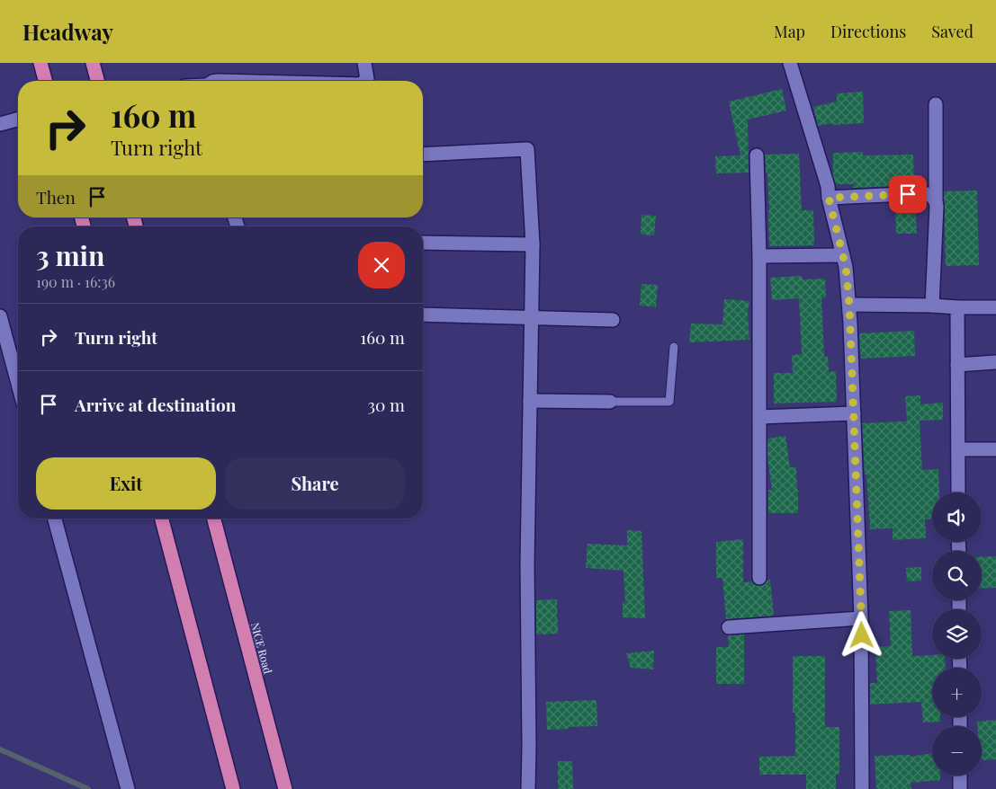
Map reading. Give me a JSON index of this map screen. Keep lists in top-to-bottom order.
{
  "streets": {
    "highway": ["NICE Road"]
  },
  "page": {
    "header": "Headway",
    "nav": ["Map", "Directions", "Saved"],
    "turn": ["160 m", "Turn right"],
    "then": "Then",
    "heading": ["3 min", "190 m · 16:36"],
    "list": [
      {
        "name": "Turn right",
        "value": "160 m"
      },
      {
        "name": "Arrive at destination",
        "value": "30 m"
      }
    ],
    "buttons": ["Exit", "Share"],
    "map_buttons": ["+", "−"]
  }
}
